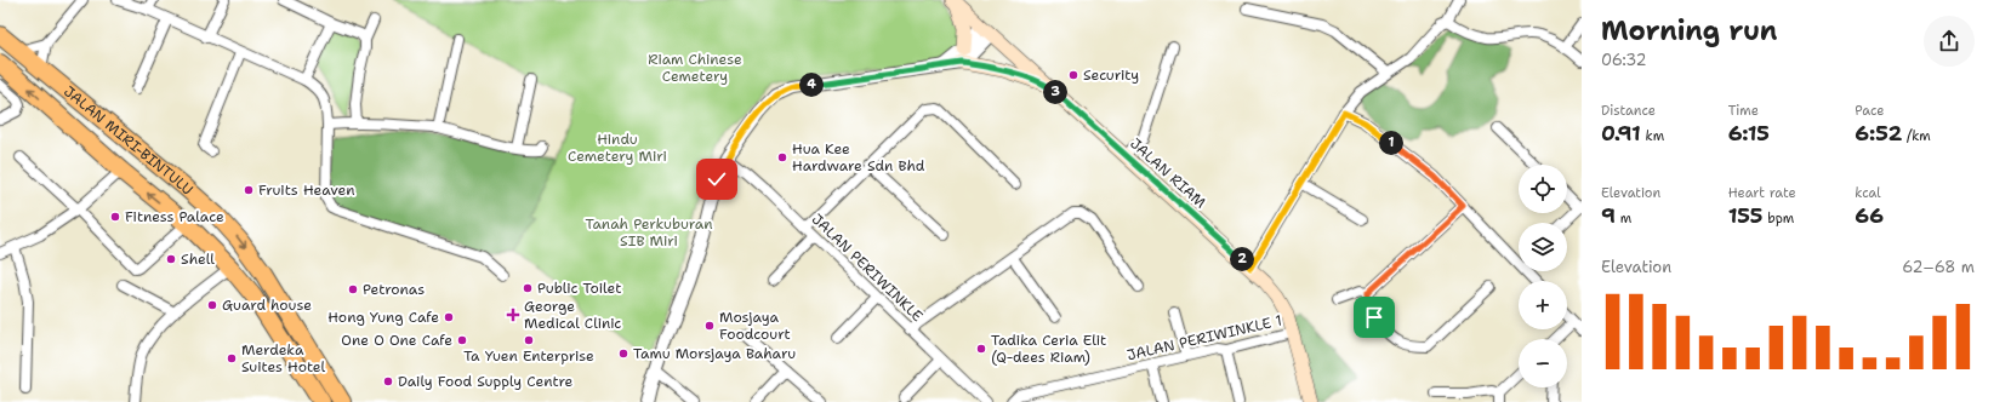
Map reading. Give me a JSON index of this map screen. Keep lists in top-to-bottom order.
{
  "streets": {
    "highway": ["JALAN MIRI-BINTULU"],
    "main road": ["JALAN RIAM"],
    "street": ["JALAN PERIWINKLE", "JALAN PERIWINKLE 1"]
  },
  "crossings": [
    ["JALAN RIAM", "JALAN PERIWINKLE 1"]
  ],
  "parks": ["Riam Chinese Cemetery", "Hindu Cemetery Miri", "Tanah Perkuburan SIB Miri"],
  "places": {
    "other": [
      "Security",
      "Hua Kee Hardware Sdn Bhd",
      "Fruits Heaven",
      "Fitness Palace",
      "Shell",
      "Public Toilet",
      "Petronas",
      "Guard house",
      "Hong Yung Cafe",
      "Mosjaya Foodcourt",
      "One O One Cafe",
      "Ta Yuen Enterprise",
      "Tadika Ceria Elit (Q-dees Riam)",
      "Tamu Morsjaya Baharu",
      "Merdeka Suites Hotel",
      "Daily Food Supply Centre"
    ],
    "health": ["George Medical Clinic"]
  },
  "page": {
    "heading": ["Morning run", "06:32"],
    "pins": [
      "4",
      "3",
      "1",
      "2"
    ],
    "stats": [
      ["Distance", "0.91 km"],
      ["Time", "6:15"],
      ["Pace", "6:52 /km"],
      ["Elevation", "9 m"],
      ["Heart rate", "155 bpm"],
      ["kcal", "66"]
    ],
    "map_buttons": ["+", "−"],
    "chart": ["Elevation", "62–68 m"]
  }
}
